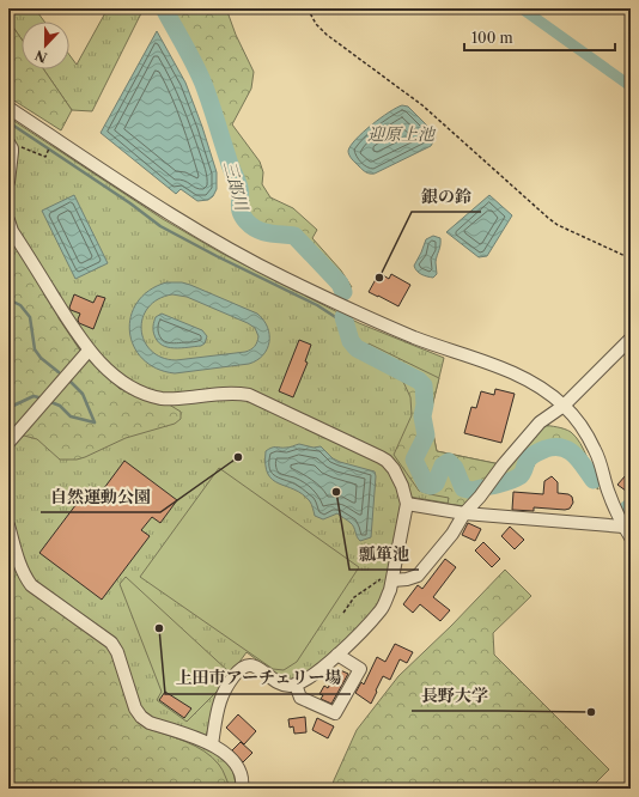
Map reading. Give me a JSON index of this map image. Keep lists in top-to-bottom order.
{
  "water": ["迎原上池", "三郎川"],
  "places": [
    "銀の鈴",
    "自然運動公園",
    "瓢箪池",
    "上田市アーチェリー場",
    "長野大学"
  ],
  "scale_bar": "100 m",
  "north": "bottom"
}
